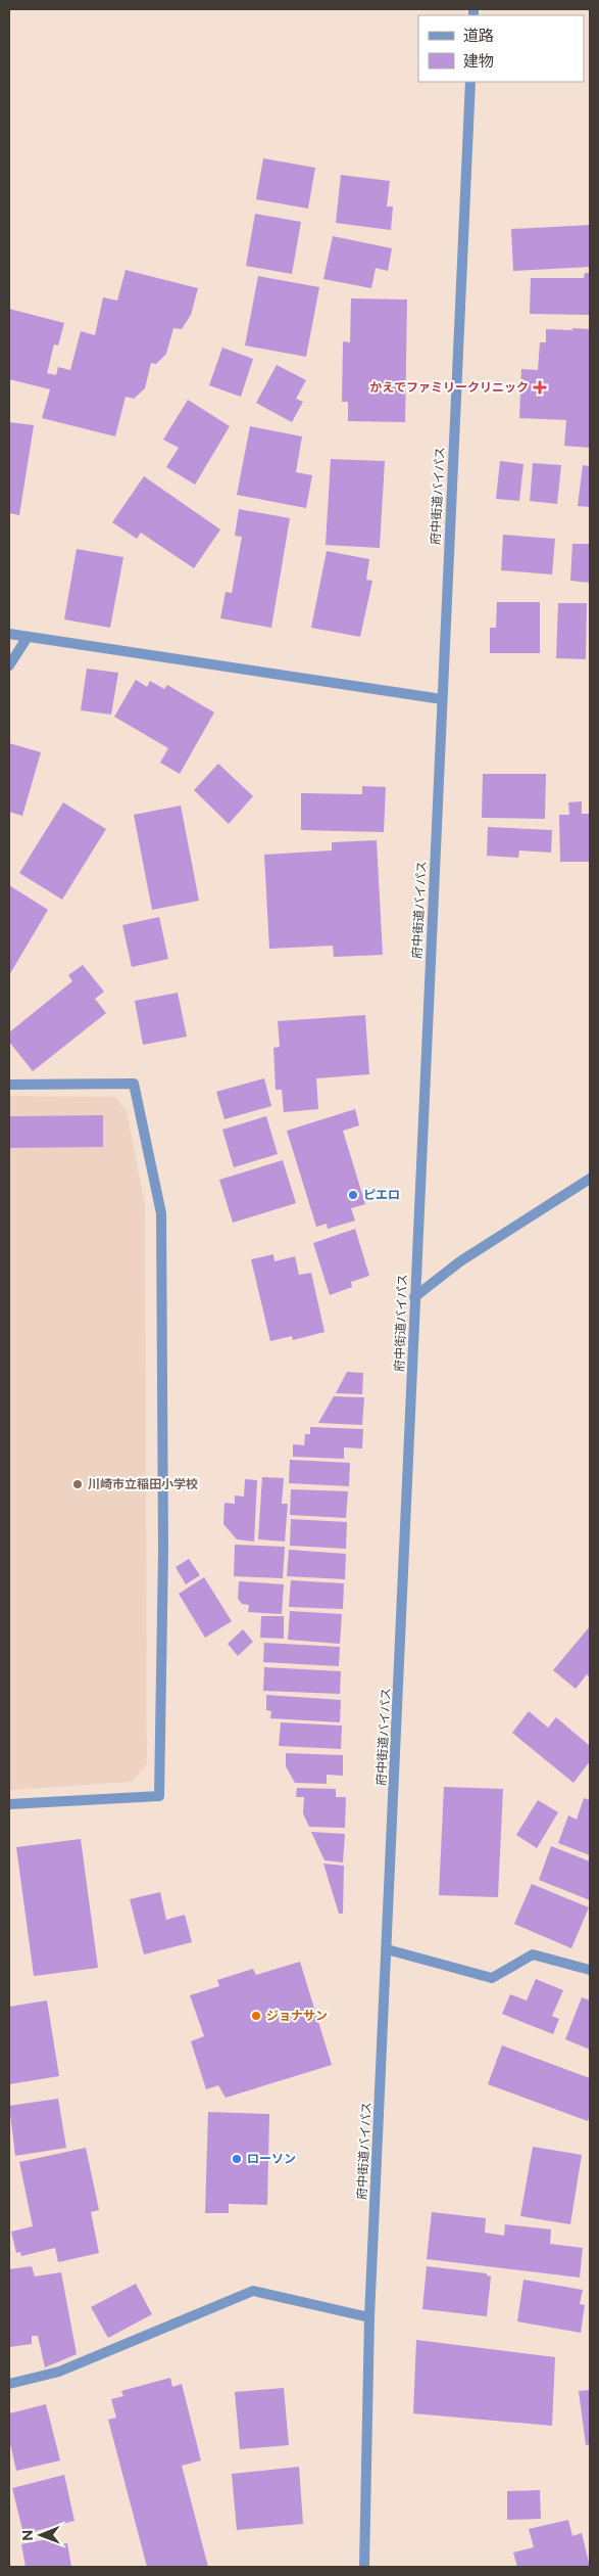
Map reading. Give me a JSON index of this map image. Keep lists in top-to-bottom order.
{
  "streets": {
    "street": ["府中街道バイパス"]
  },
  "places": {
    "health": ["かえでファミリークリニック"],
    "other": [
      "ピエロ",
      "川崎市立稲田小学校",
      "ジョナサン",
      "ローソン"
    ]
  },
  "legend": ["道路", "建物"],
  "north": "left"
}
